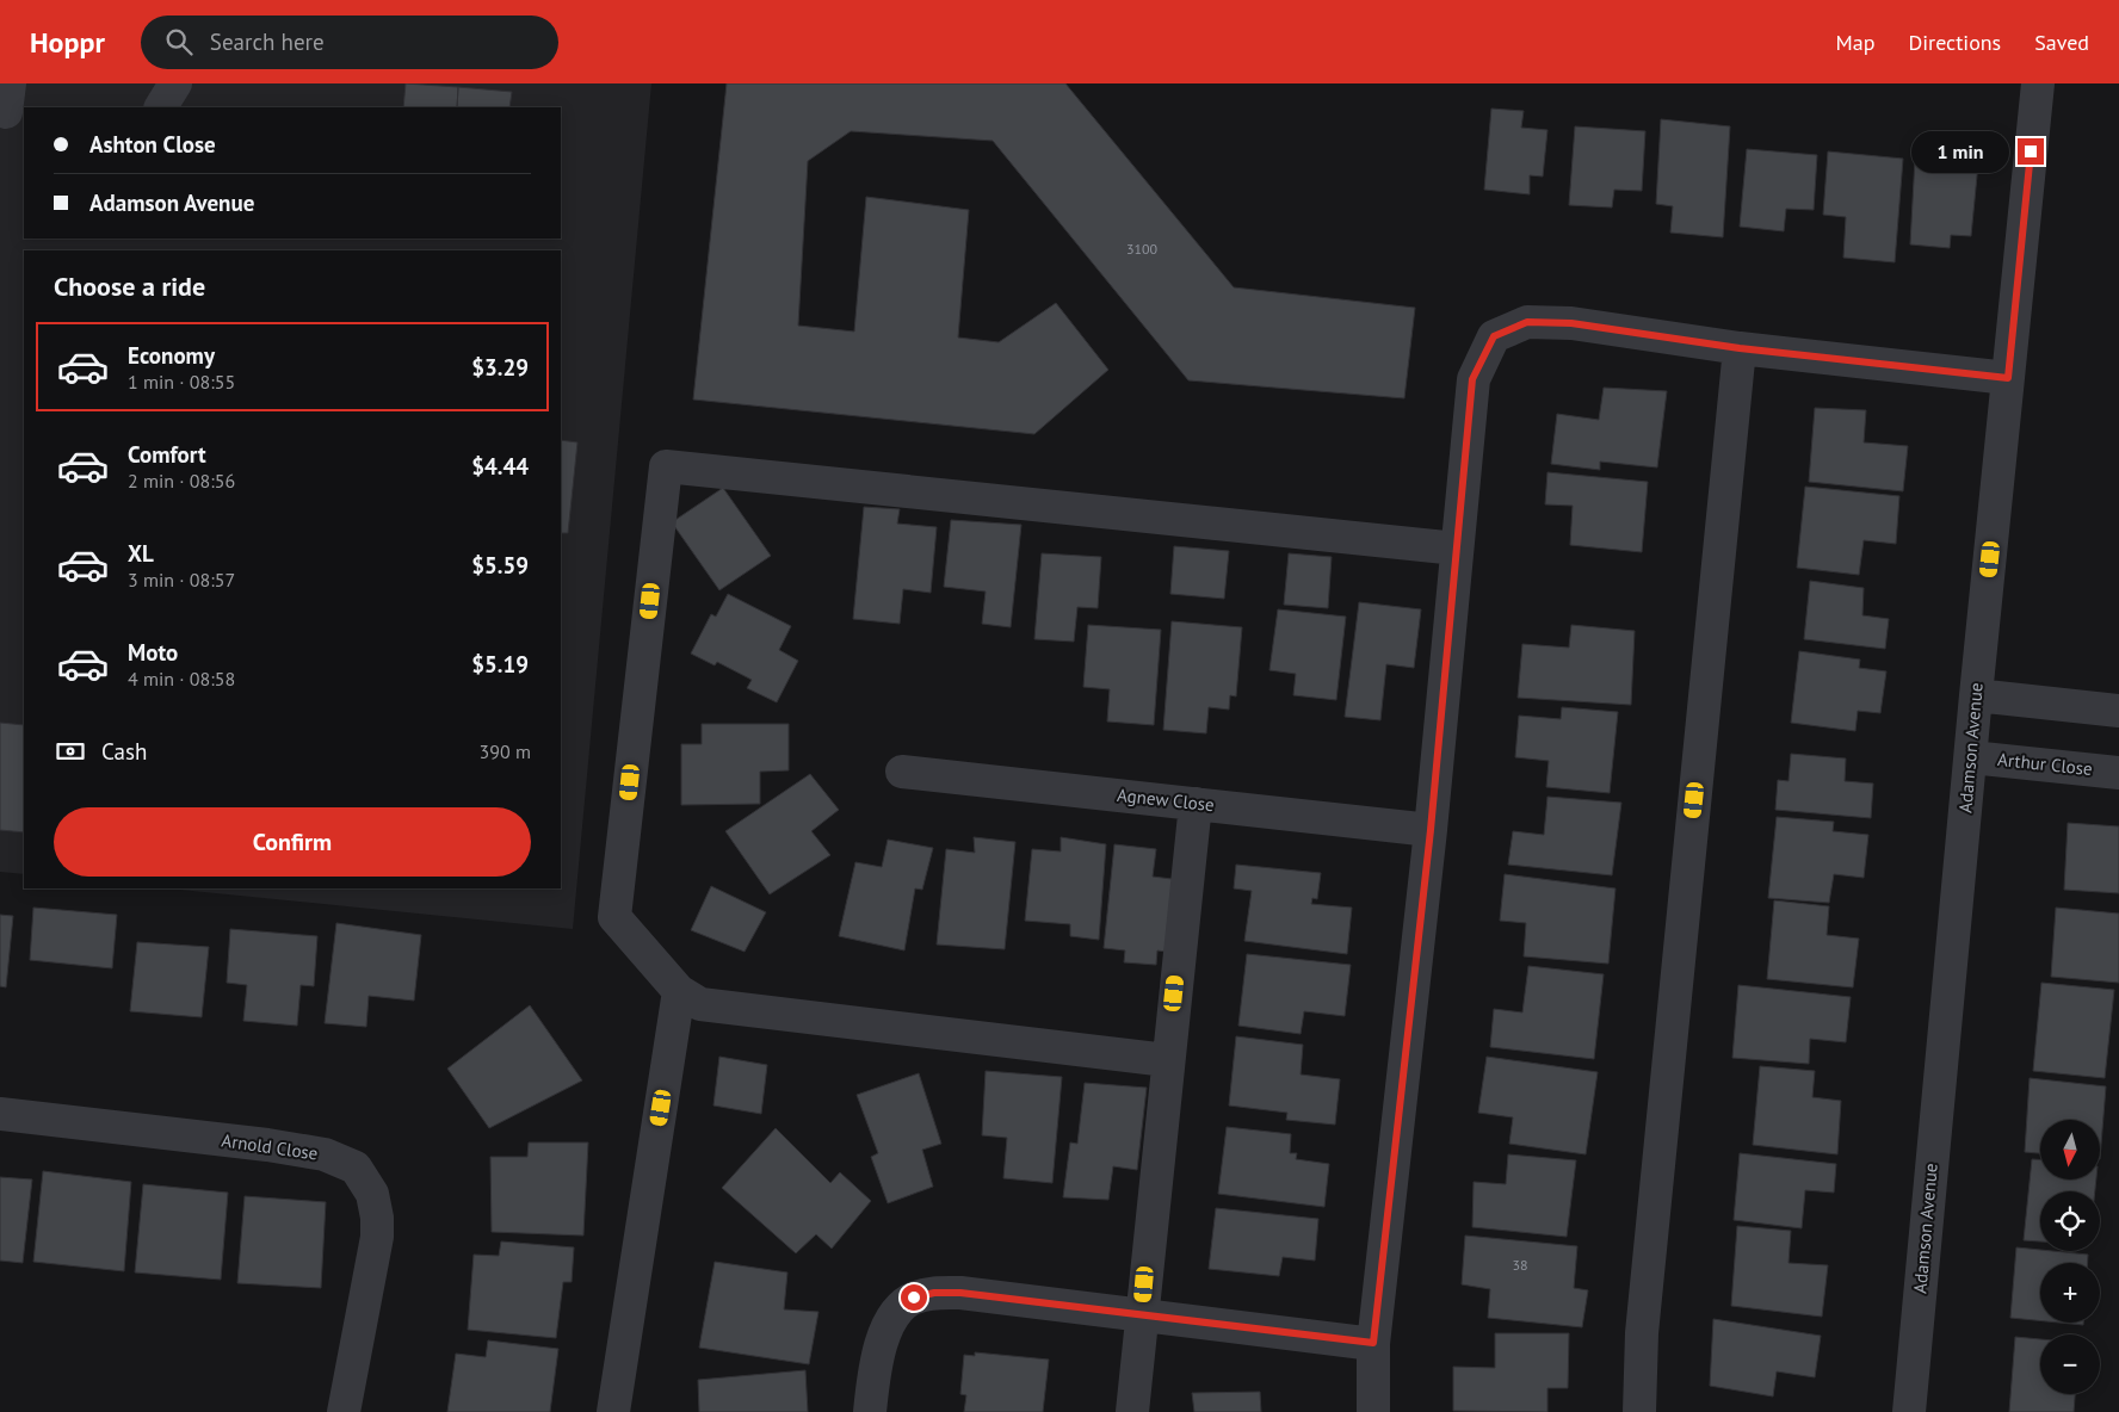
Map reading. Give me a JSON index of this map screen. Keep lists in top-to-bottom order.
{
  "streets": {
    "street": [
      "Adamson Avenue",
      "Arthur Close",
      "Agnew Close",
      "Arnold Close"
    ]
  },
  "crossings": [
    ["Adamson Avenue", "Arthur Close"]
  ],
  "house_numbers": ["3100", "38"],
  "north": "bottom",
  "page": {
    "header": "Hoppr",
    "search": "Search here",
    "nav": ["Map", "Directions", "Saved"],
    "banner": ["Ashton Close", "Adamson Avenue"],
    "bubble": "1 min",
    "heading": "Choose a ride",
    "list": [
      {
        "name": "Economy",
        "note": "1 min · 08:55",
        "value": "$3.29"
      },
      {
        "name": "Comfort",
        "note": "2 min · 08:56",
        "value": "$4.44"
      },
      {
        "name": "XL",
        "note": "3 min · 08:57",
        "value": "$5.59"
      },
      {
        "name": "Moto",
        "note": "4 min · 08:58",
        "value": "$5.19"
      }
    ],
    "pay": ["Cash", "390 m"],
    "buttons": "Confirm",
    "map_buttons": ["+", "−"]
  }
}
